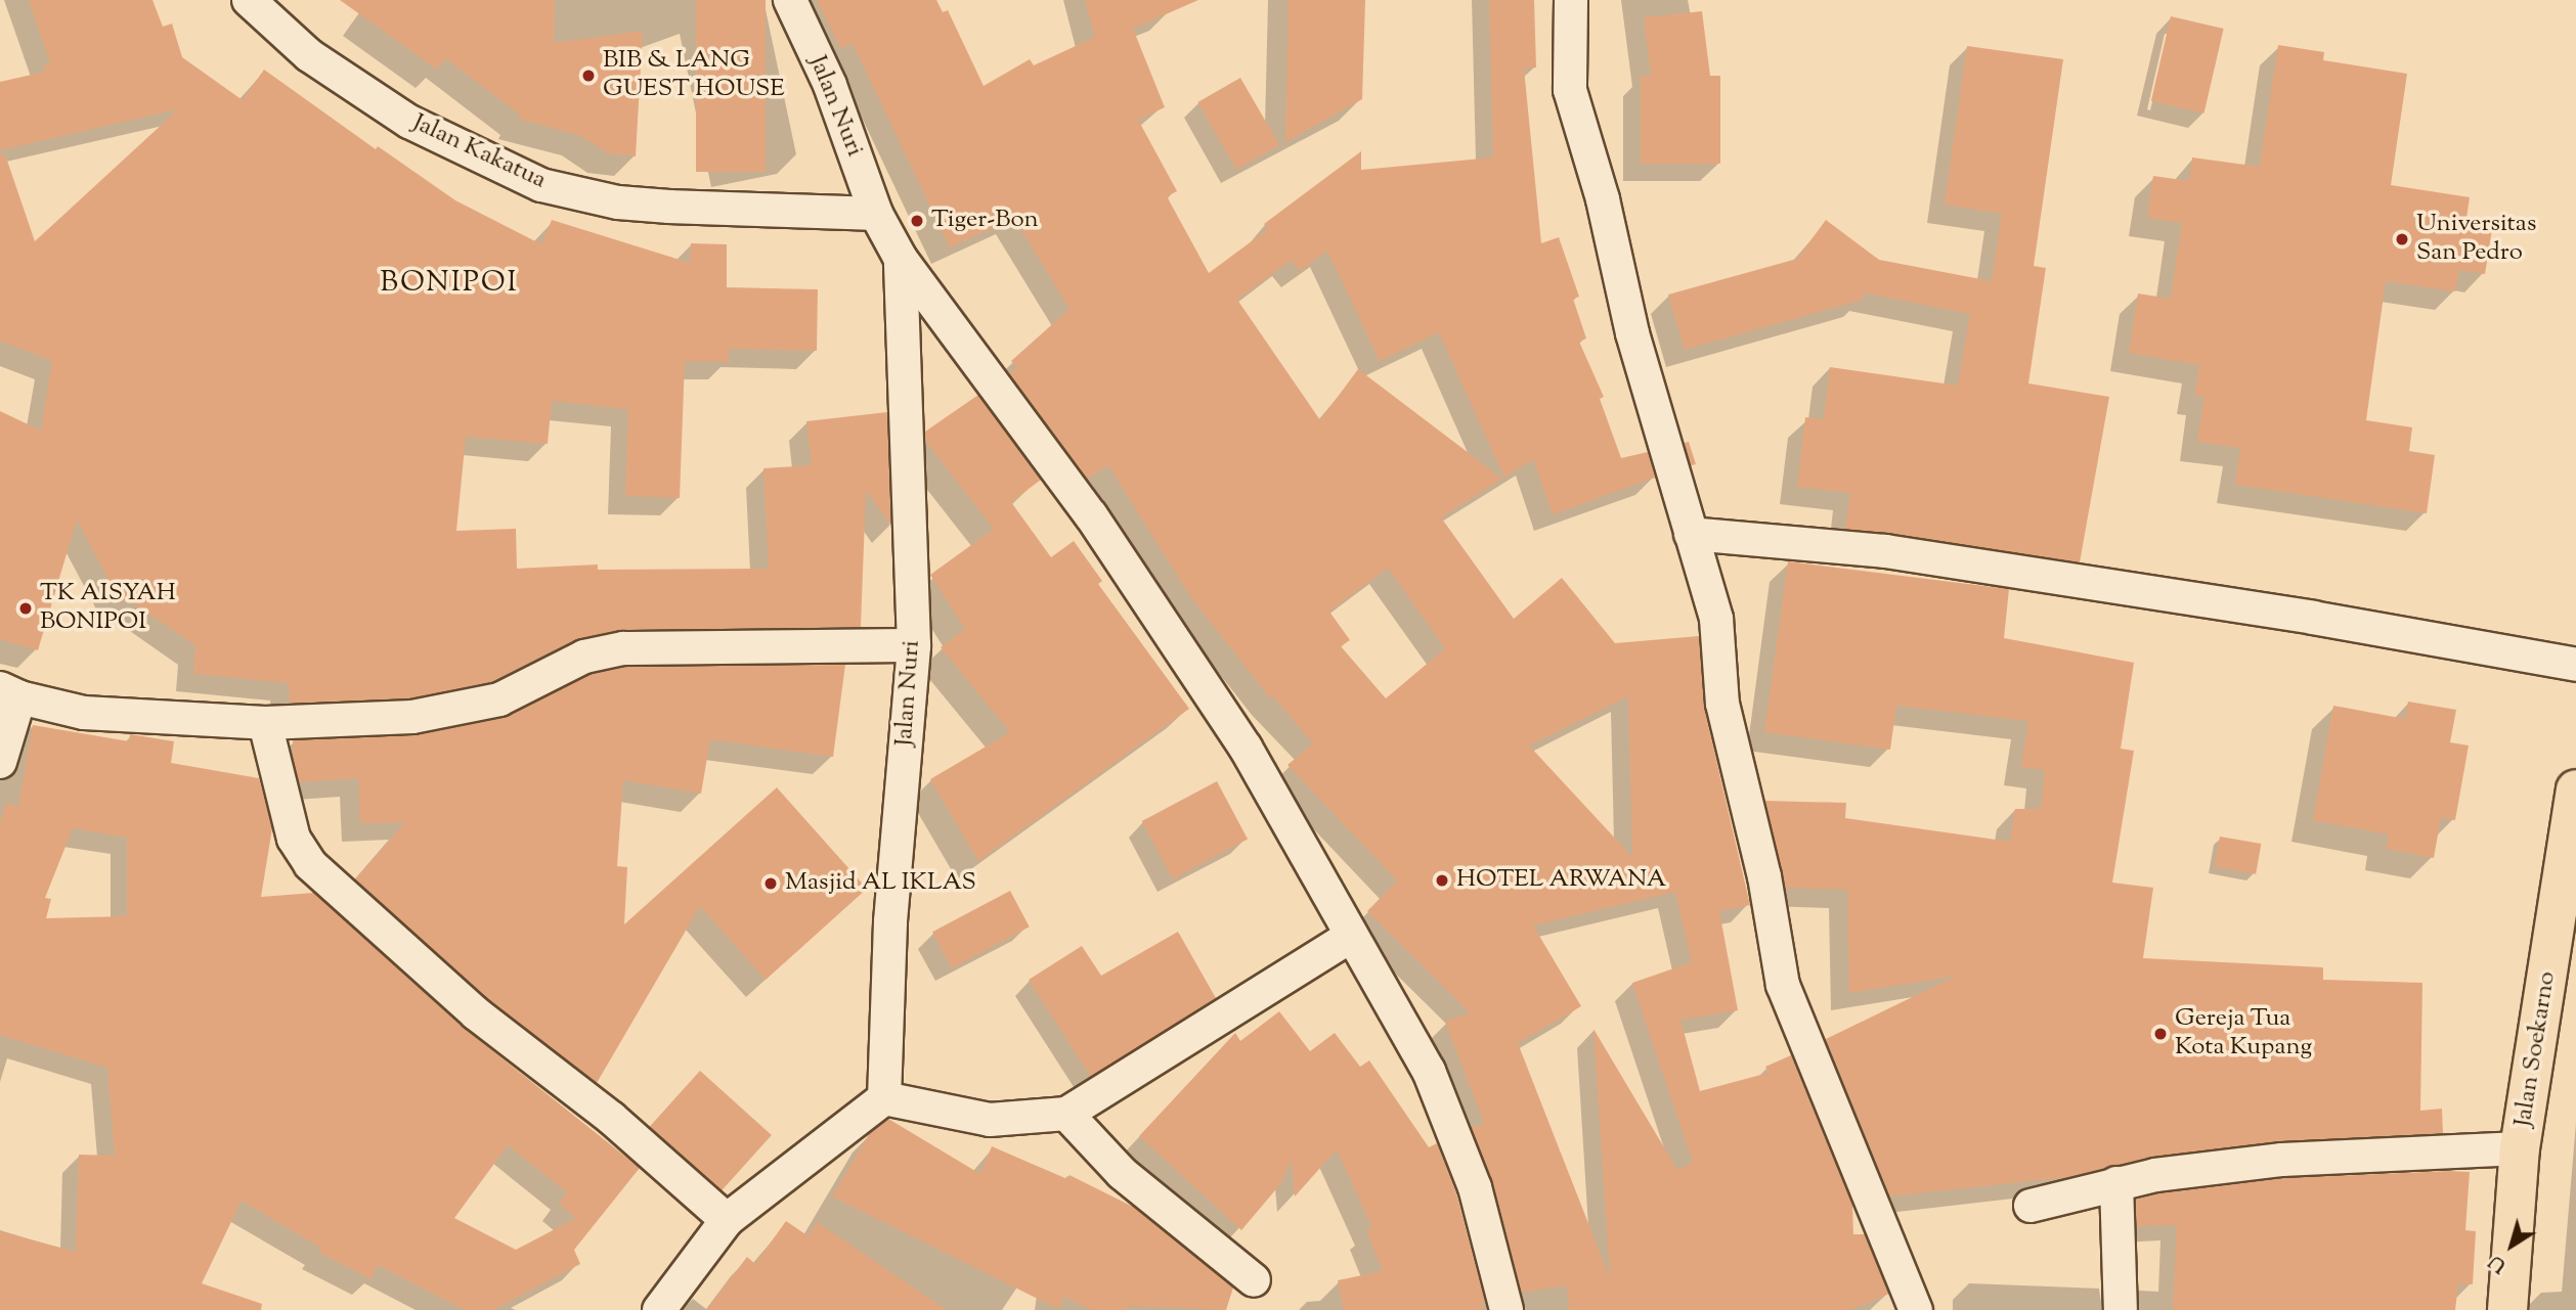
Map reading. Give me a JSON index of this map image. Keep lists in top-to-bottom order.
{
  "streets": {
    "highway": ["Jalan Soekarno"],
    "street": ["Jalan Nuri", "Jalan Kakatua"]
  },
  "crossings": [
    ["Jalan Nuri", "Jalan Kakatua"]
  ],
  "districts": ["BONIPOI"],
  "places": [
    "BIB & LANG GUEST HOUSE",
    "Tiger-Bon",
    "Universitas San Pedro",
    "TK AISYAH BONIPOI",
    "HOTEL ARWANA",
    "Masjid AL IKLAS",
    "Gereja Tua Kota Kupang"
  ],
  "north": "bottom left"
}
